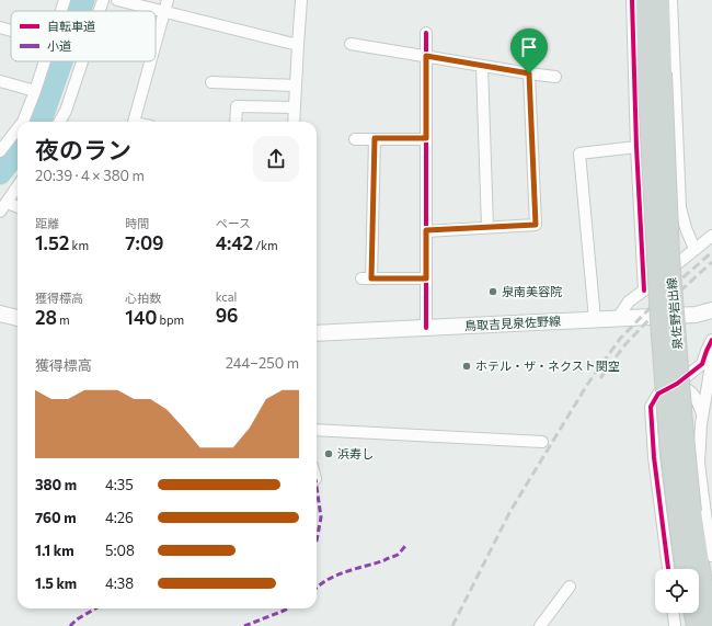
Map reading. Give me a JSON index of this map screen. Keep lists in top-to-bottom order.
{
  "streets": {
    "main road": ["泉佐野岩出線", "鳥取吉見泉佐野線"]
  },
  "places": ["泉南美容院", "ホテル・ザ・ネクスト関空", "浜寿し"],
  "legend": ["自転車道", "小道"],
  "page": {
    "heading": ["夜のラン", "20:39 · 4 × 380 m"],
    "stats": [
      ["距離", "1.52 km"],
      ["時間", "7:09"],
      ["ペース", "4:42 /km"],
      ["獲得標高", "28 m"],
      ["心拍数", "140 bpm"],
      ["kcal", "96"]
    ],
    "chart": ["獲得標高", "244–250 m"],
    "list": [
      {
        "name": "380 m",
        "note": "4:35"
      },
      {
        "name": "760 m",
        "note": "4:26"
      },
      {
        "name": "1.1 km",
        "note": "5:08"
      },
      {
        "name": "1.5 km",
        "note": "4:38"
      }
    ]
  }
}
